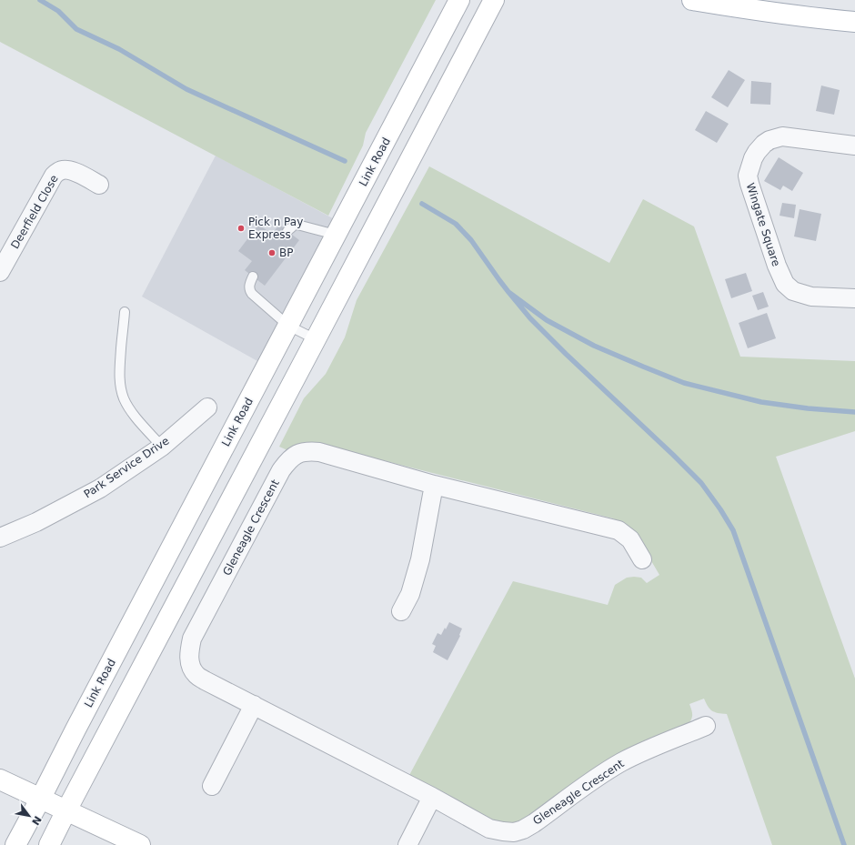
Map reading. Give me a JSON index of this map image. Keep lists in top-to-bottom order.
{
  "streets": {
    "street": [
      "Link Road",
      "Deerfield Close",
      "Wingate Square",
      "Park Service Drive",
      "Gleneagle Crescent"
    ]
  },
  "places": ["Pick n Pay Express", "BP"],
  "north": "bottom right"
}
